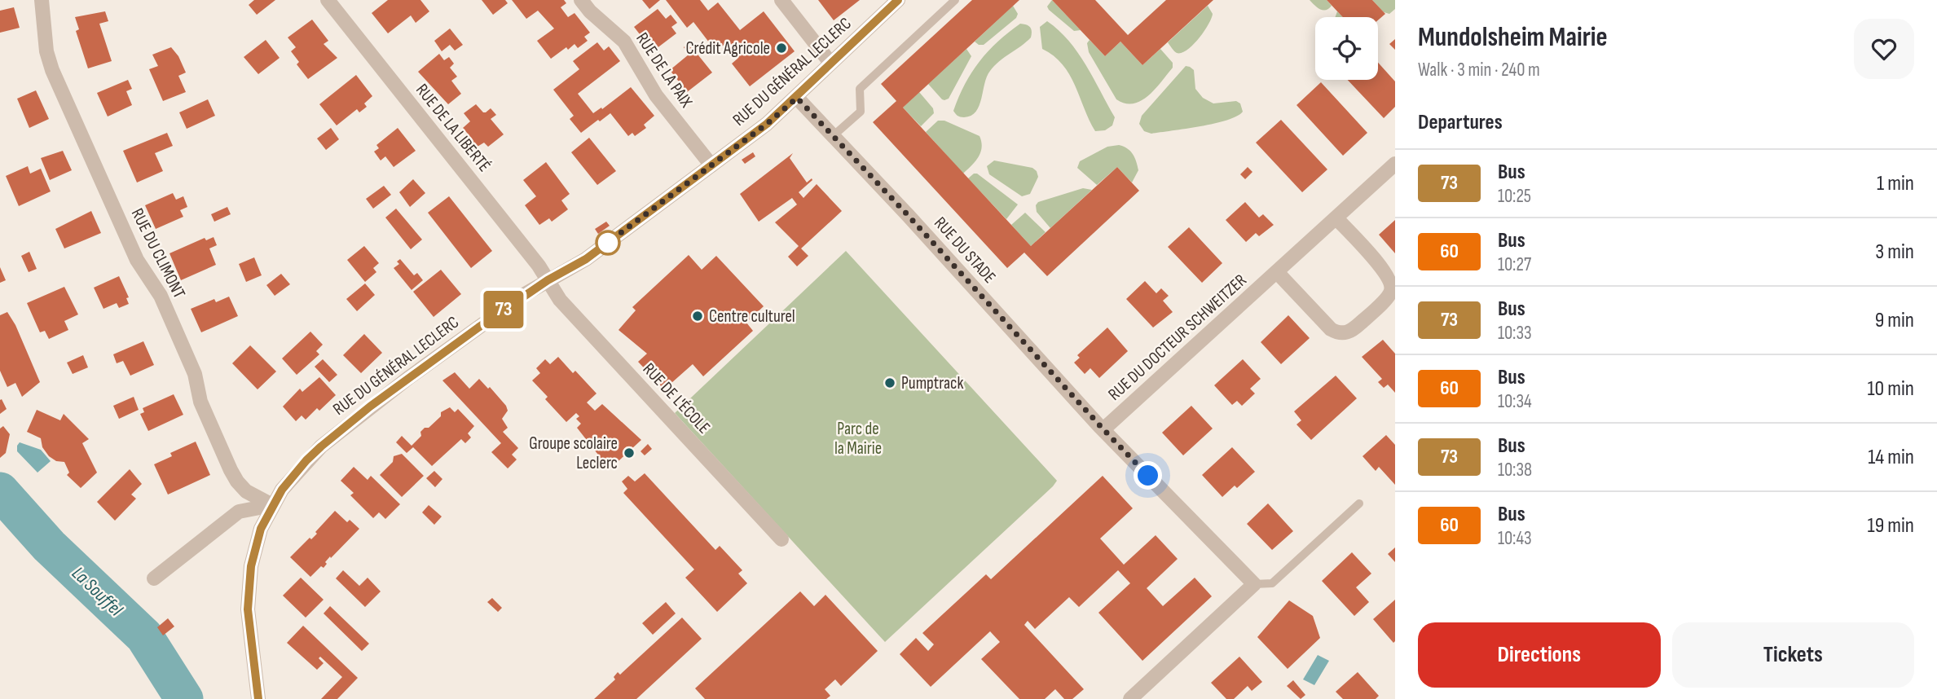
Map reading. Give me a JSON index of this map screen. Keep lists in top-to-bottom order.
{
  "streets": {
    "street": [
      "RUE DE LA PAIX",
      "RUE DU GÉNÉRAL LECLERC",
      "RUE DE LA LIBERTÉ",
      "RUE DU STADE",
      "RUE DU CLIMONT",
      "RUE DU DOCTEUR SCHWEITZER",
      "RUE DE L'ÉCOLE"
    ]
  },
  "crossings": [
    ["RUE DE LA PAIX", "RUE DU GÉNÉRAL LECLERC"],
    ["RUE DU GÉNÉRAL LECLERC", "RUE DE LA LIBERTÉ"],
    ["RUE DU GÉNÉRAL LECLERC", "RUE DU STADE"],
    ["RUE DU GÉNÉRAL LECLERC", "RUE DU CLIMONT"],
    ["RUE DU GÉNÉRAL LECLERC", "RUE DE L'ÉCOLE"],
    ["RUE DE LA LIBERTÉ", "RUE DE L'ÉCOLE"],
    ["RUE DU STADE", "RUE DU DOCTEUR SCHWEITZER"]
  ],
  "water": ["La Souffel"],
  "parks": ["Parc de la Mairie"],
  "places": [
    "Crédit Agricole",
    "Centre culturel",
    "Pumptrack",
    "Groupe scolaire Leclerc"
  ],
  "lines": ["bus line 73"],
  "page": {
    "on_map": "73",
    "heading": [
      ["Mundolsheim Mairie", "Walk · 3 min · 240 m"],
      "Departures"
    ],
    "list": [
      {
        "mark": "73",
        "name": "Bus",
        "note": "10:25",
        "value": "1 min"
      },
      {
        "mark": "60",
        "name": "Bus",
        "note": "10:27",
        "value": "3 min"
      },
      {
        "mark": "73",
        "name": "Bus",
        "note": "10:33",
        "value": "9 min"
      },
      {
        "mark": "60",
        "name": "Bus",
        "note": "10:34",
        "value": "10 min"
      },
      {
        "mark": "73",
        "name": "Bus",
        "note": "10:38",
        "value": "14 min"
      },
      {
        "mark": "60",
        "name": "Bus",
        "note": "10:43",
        "value": "19 min"
      }
    ],
    "buttons": ["Directions", "Tickets"]
  }
}
